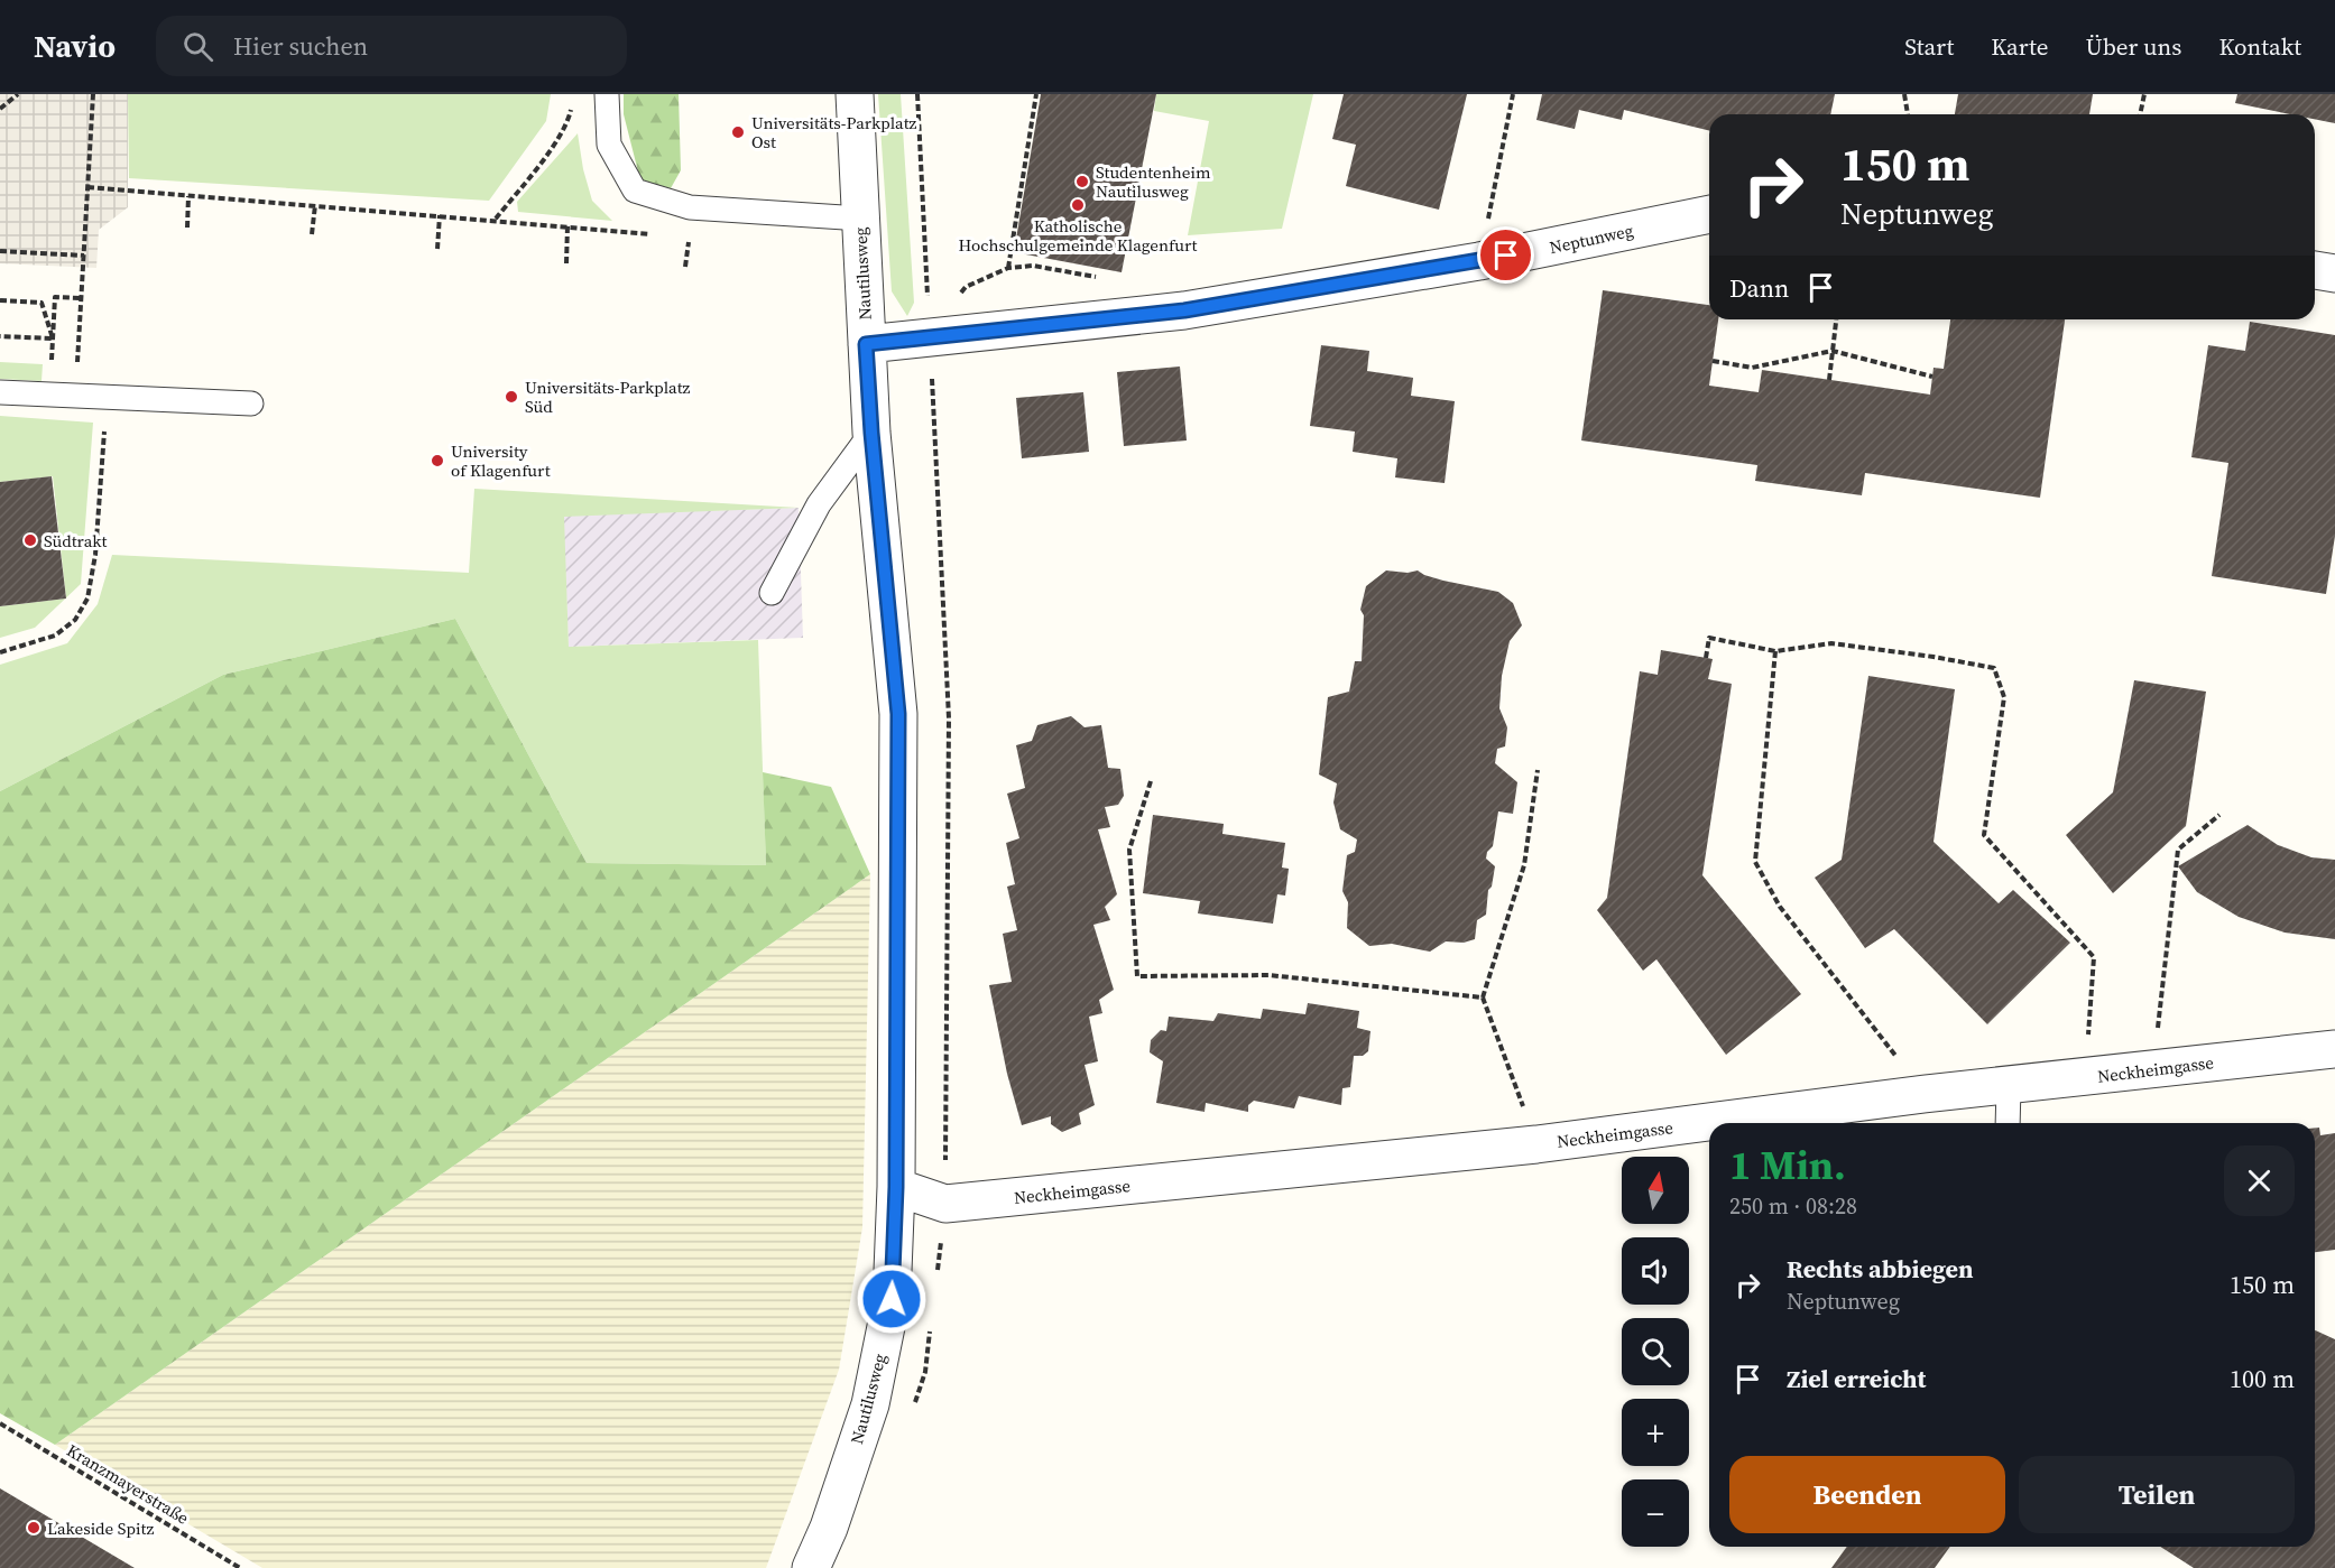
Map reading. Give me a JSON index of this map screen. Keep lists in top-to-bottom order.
{
  "streets": {
    "street": ["Neptunweg", "Nautilusweg", "Neckheimgasse"],
    "path": ["Kranzmayerstraße"]
  },
  "crossings": [
    ["Neptunweg", "Nautilusweg"],
    ["Nautilusweg", "Neckheimgasse"]
  ],
  "places": [
    "Universitäts-Parkplatz Ost",
    "Studentenheim Nautilusweg",
    "Katholische Hochschulgemeinde Klagenfurt",
    "Universitäts-Parkplatz Süd",
    "University of Klagenfurt",
    "Südtrakt",
    "Lakeside Spitz"
  ],
  "north": "top",
  "page": {
    "header": "Navio",
    "search": "Hier suchen",
    "nav": [
      "Start",
      "Karte",
      "Über uns",
      "Kontakt"
    ],
    "turn": ["150 m", "Neptunweg"],
    "then": "Dann",
    "heading": ["1 Min.", "250 m · 08:28"],
    "map_buttons": ["+", "−"],
    "list": [
      {
        "name": "Rechts abbiegen",
        "note": "Neptunweg",
        "value": "150 m"
      },
      {
        "name": "Ziel erreicht",
        "value": "100 m"
      }
    ],
    "buttons": ["Beenden", "Teilen"]
  }
}
